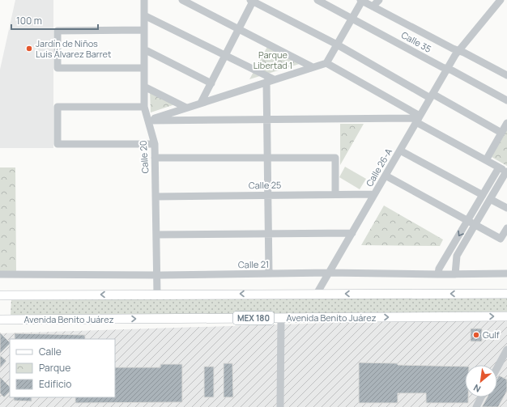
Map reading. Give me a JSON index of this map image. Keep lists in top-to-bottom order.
{
  "streets": {
    "main road": ["MEX 180", "Avenida Benito Juárez"],
    "street": [
      "Calle 35",
      "Calle 20",
      "Calle 26-A",
      "Calle 25",
      "Calle 21"
    ]
  },
  "crossings": [
    ["Calle 35", "Calle 26-A"],
    ["Calle 20", "Calle 25"],
    ["Calle 20", "Calle 21"],
    ["Calle 26-A", "Calle 25"],
    ["Calle 26-A", "Calle 21"]
  ],
  "parks": ["Parque Libertad 1"],
  "places": ["Jardín de Niños Luis Álvarez Barret", "Gulf"],
  "legend": ["Calle", "Parque", "Edificio"],
  "scale_bar": "100 m",
  "north": "bottom left"
}
